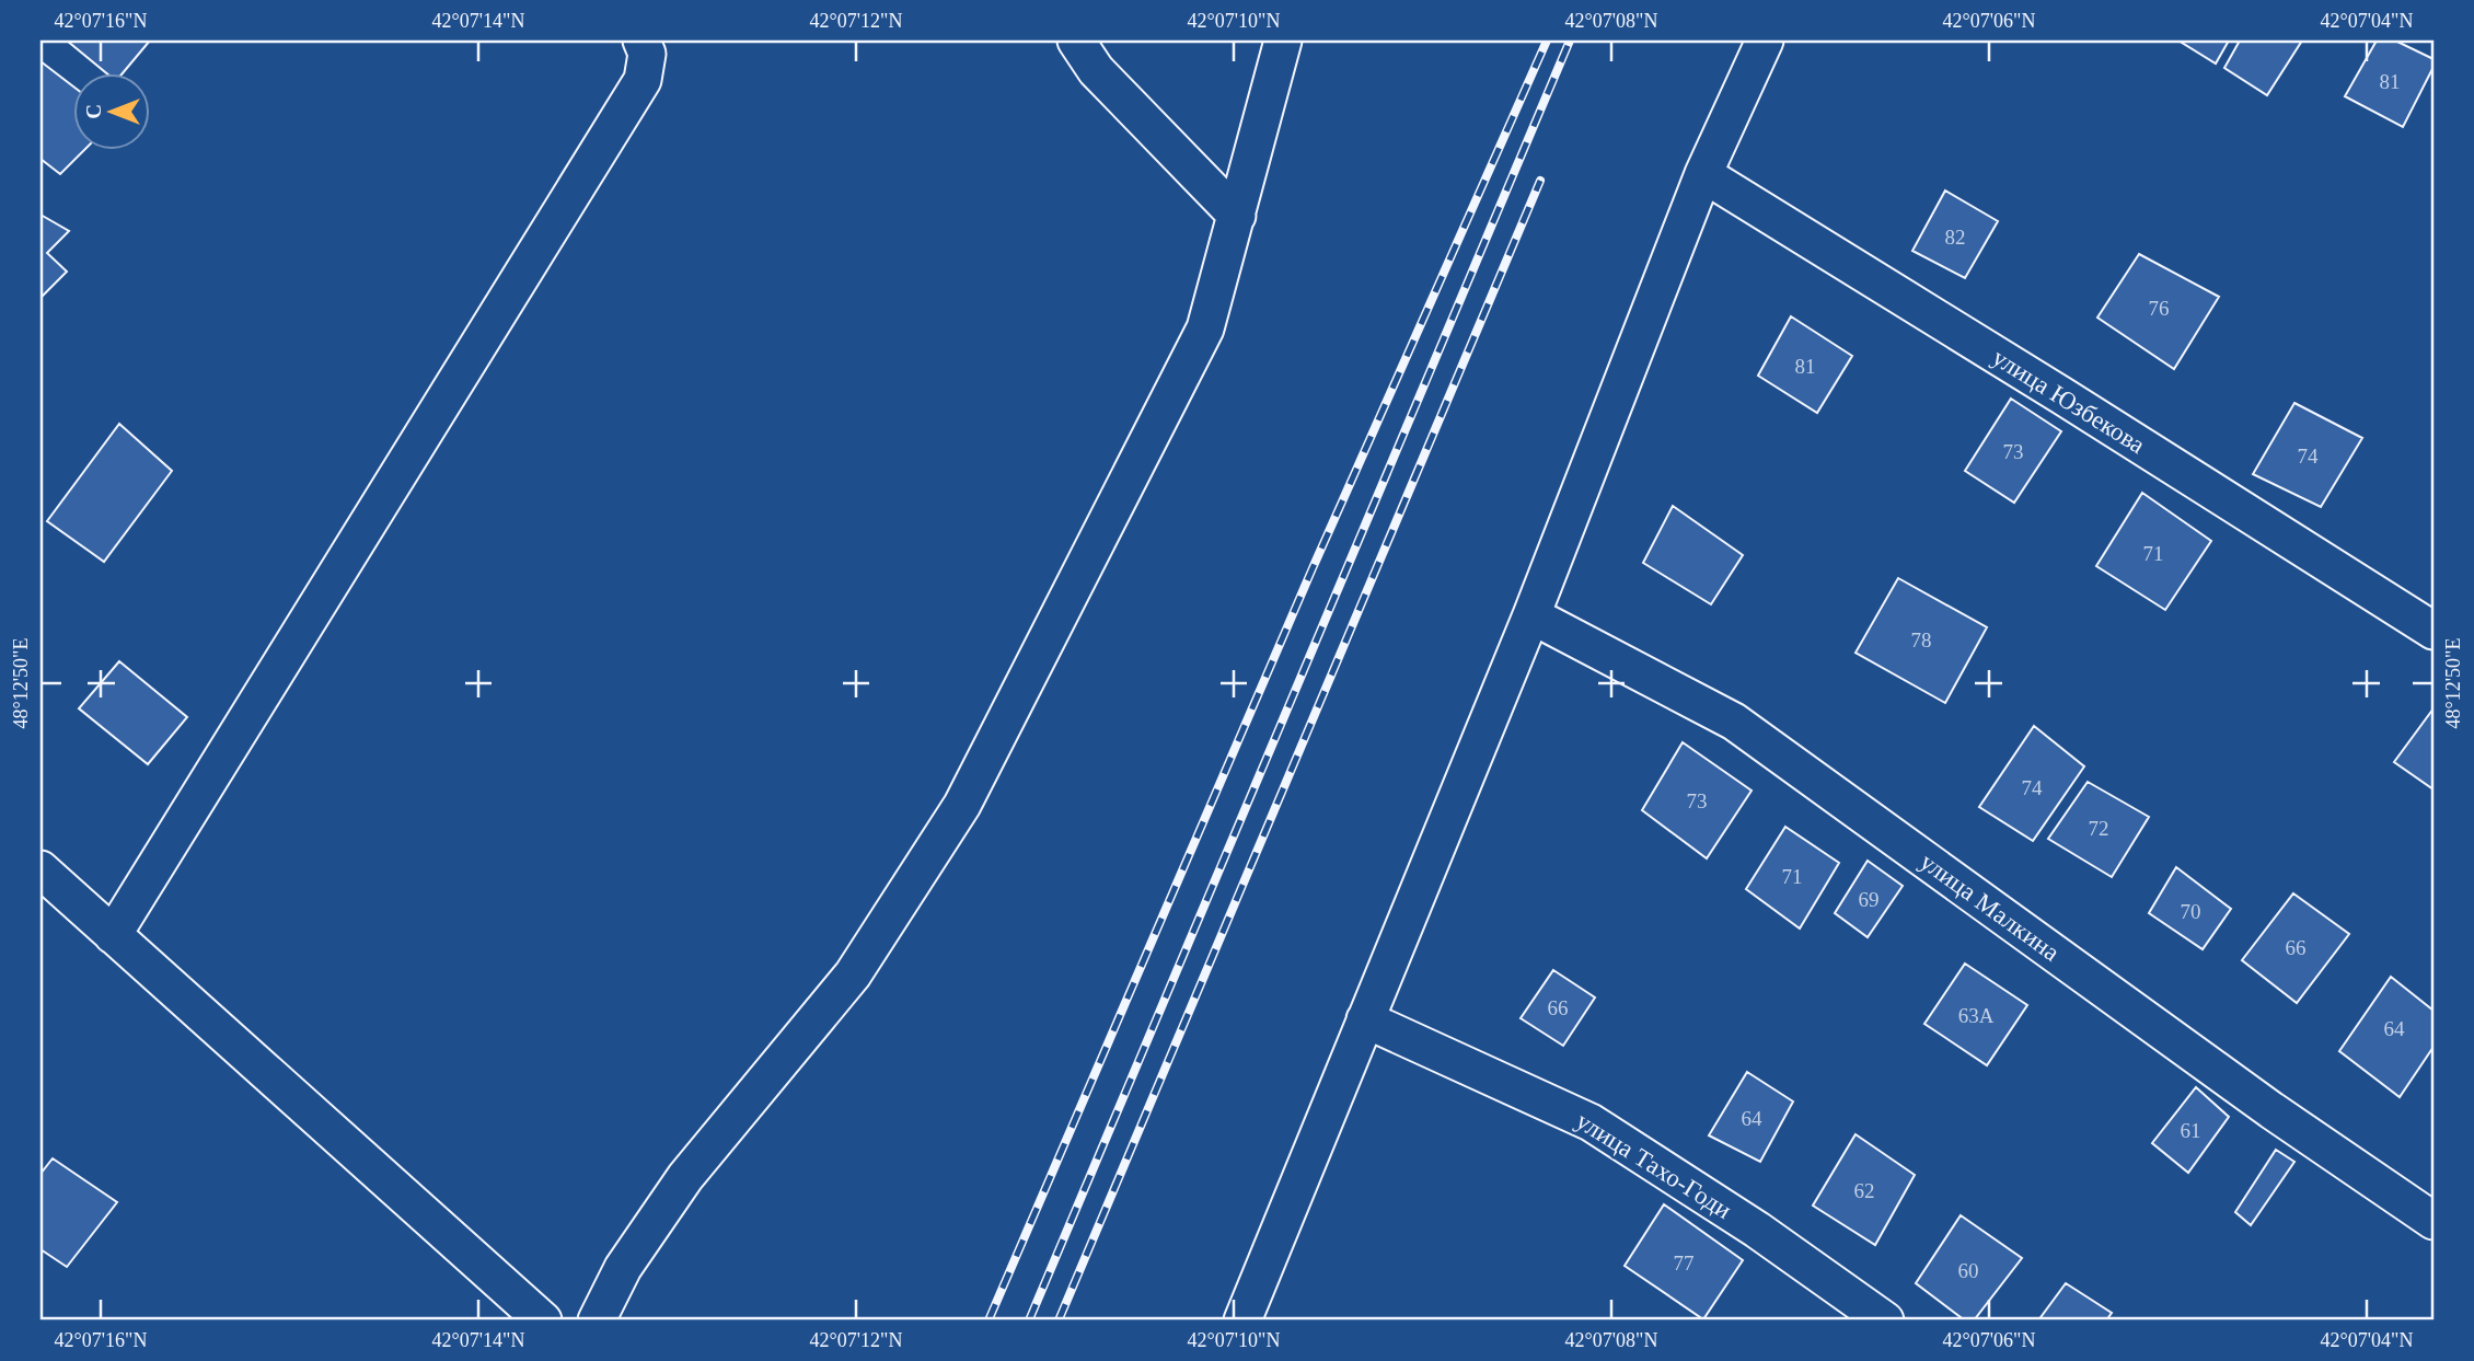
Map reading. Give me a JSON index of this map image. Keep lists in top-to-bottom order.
{
  "streets": {
    "street": ["улица Юзбекова", "улица Малкина", "улица Тахо-Годи"]
  },
  "house_numbers": [
    "81",
    "82",
    "76",
    "81",
    "73",
    "74",
    "71",
    "78",
    "74",
    "73",
    "72",
    "71",
    "69",
    "70",
    "66",
    "66",
    "63А",
    "64",
    "64",
    "61",
    "62",
    "77",
    "60"
  ],
  "north": "left",
  "coordinates": [
    "42°07'16\"N",
    "42°07'14\"N",
    "42°07'12\"N",
    "42°07'10\"N",
    "42°07'08\"N",
    "42°07'06\"N",
    "42°07'04\"N",
    "48°12'50\"E"
  ]
}
